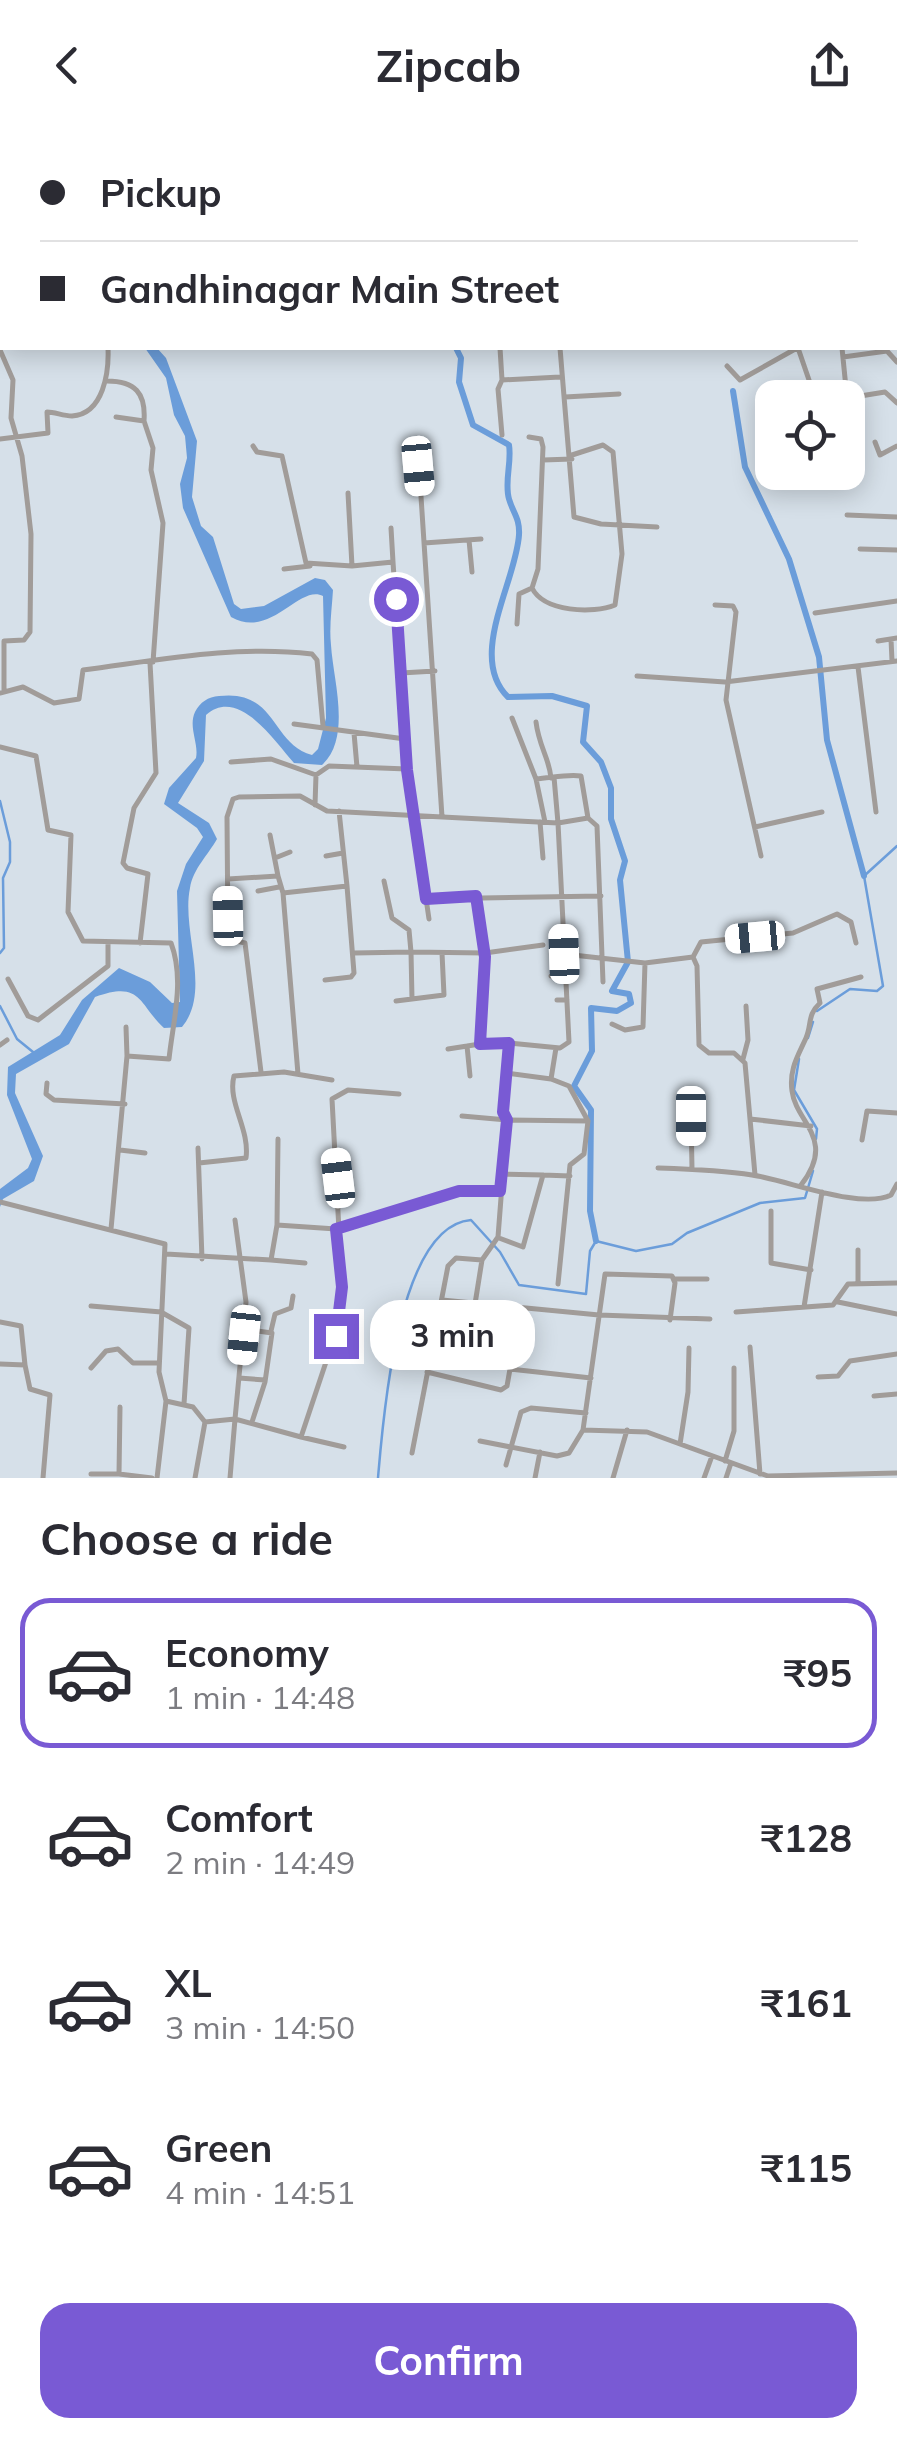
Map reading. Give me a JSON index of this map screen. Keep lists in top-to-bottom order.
{
  "page": {
    "header": "Zipcab",
    "banner": ["Pickup", "Gandhinagar Main Street"],
    "bubble": "3 min",
    "heading": "Choose a ride",
    "list": [
      {
        "name": "Economy",
        "note": "1 min · 14:48",
        "value": "₹95"
      },
      {
        "name": "Comfort",
        "note": "2 min · 14:49",
        "value": "₹128"
      },
      {
        "name": "XL",
        "note": "3 min · 14:50",
        "value": "₹161"
      },
      {
        "name": "Green",
        "note": "4 min · 14:51",
        "value": "₹115"
      }
    ],
    "buttons": "Confirm"
  }
}
